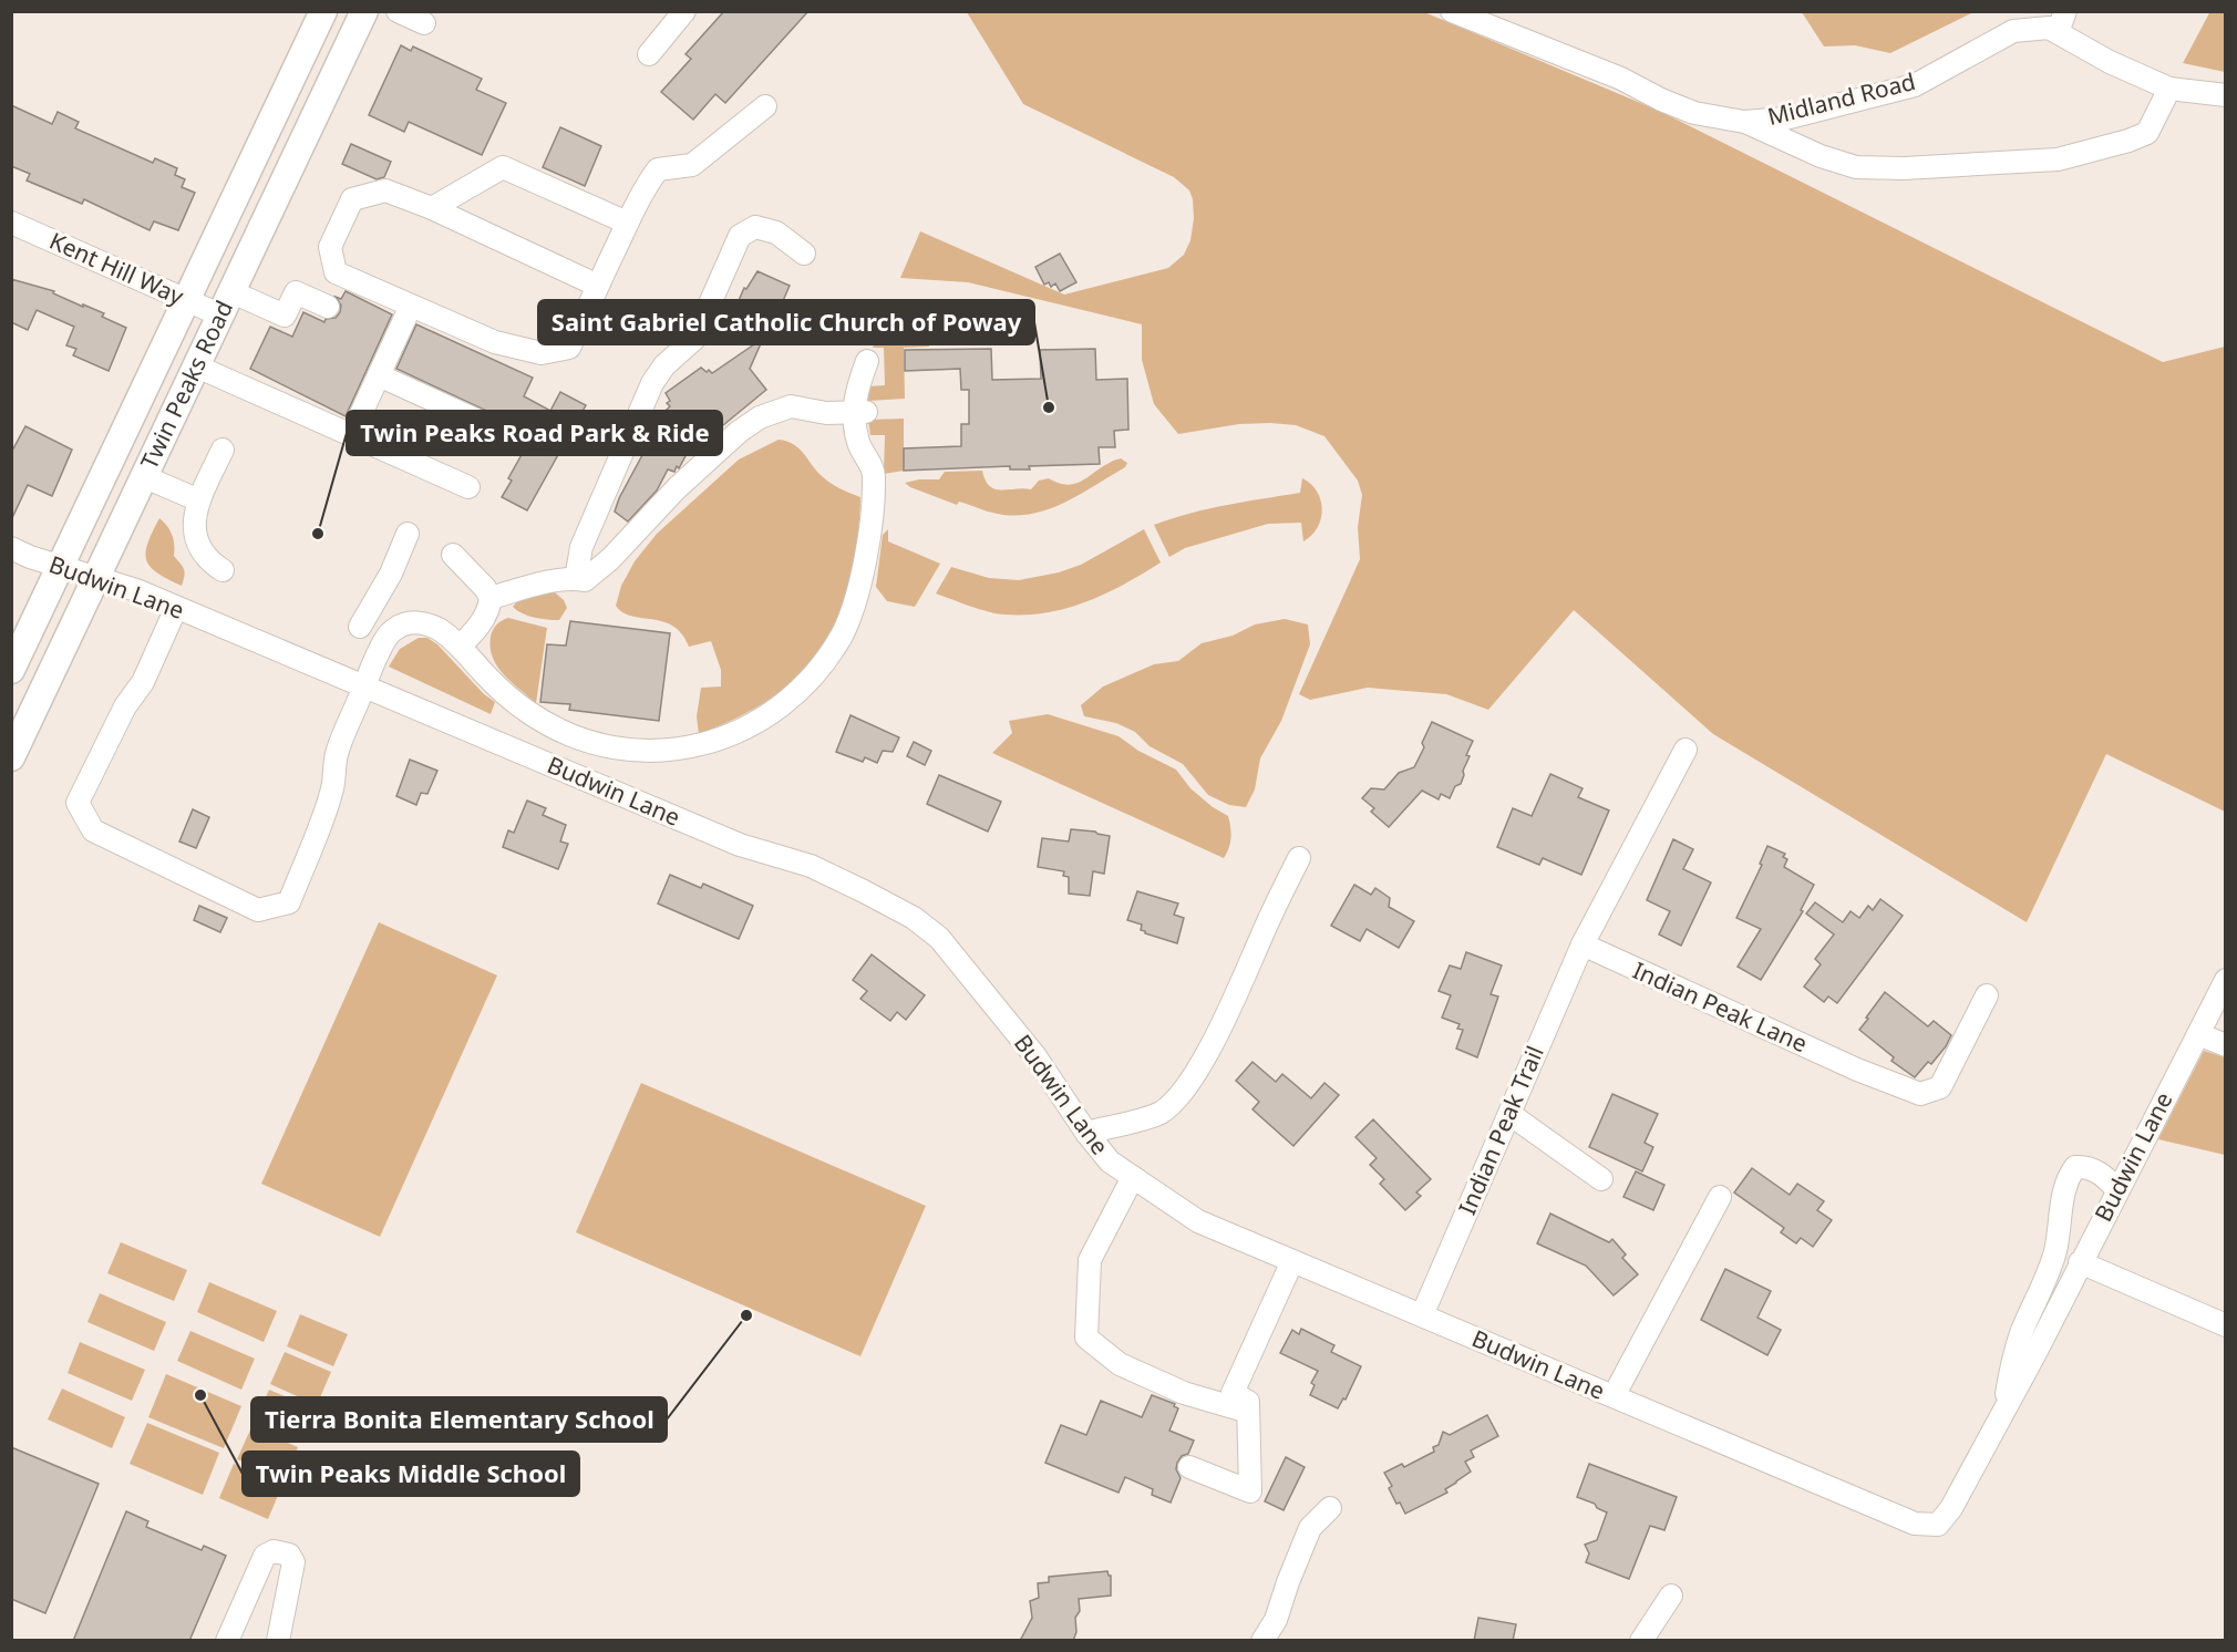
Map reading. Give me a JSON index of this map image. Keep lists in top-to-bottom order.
{
  "streets": {
    "main road": ["Twin Peaks Road"],
    "street": [
      "Midland Road",
      "Kent Hill Way",
      "Budwin Lane",
      "Indian Peak Lane",
      "Indian Peak Trail"
    ]
  },
  "crossings": [
    ["Kent Hill Way", "Twin Peaks Road"],
    ["Twin Peaks Road", "Budwin Lane"],
    ["Budwin Lane", "Indian Peak Trail"],
    ["Indian Peak Lane", "Indian Peak Trail"]
  ],
  "places": [
    "Saint Gabriel Catholic Church of Poway",
    "Twin Peaks Road Park & Ride",
    "Tierra Bonita Elementary School",
    "Twin Peaks Middle School"
  ]
}
